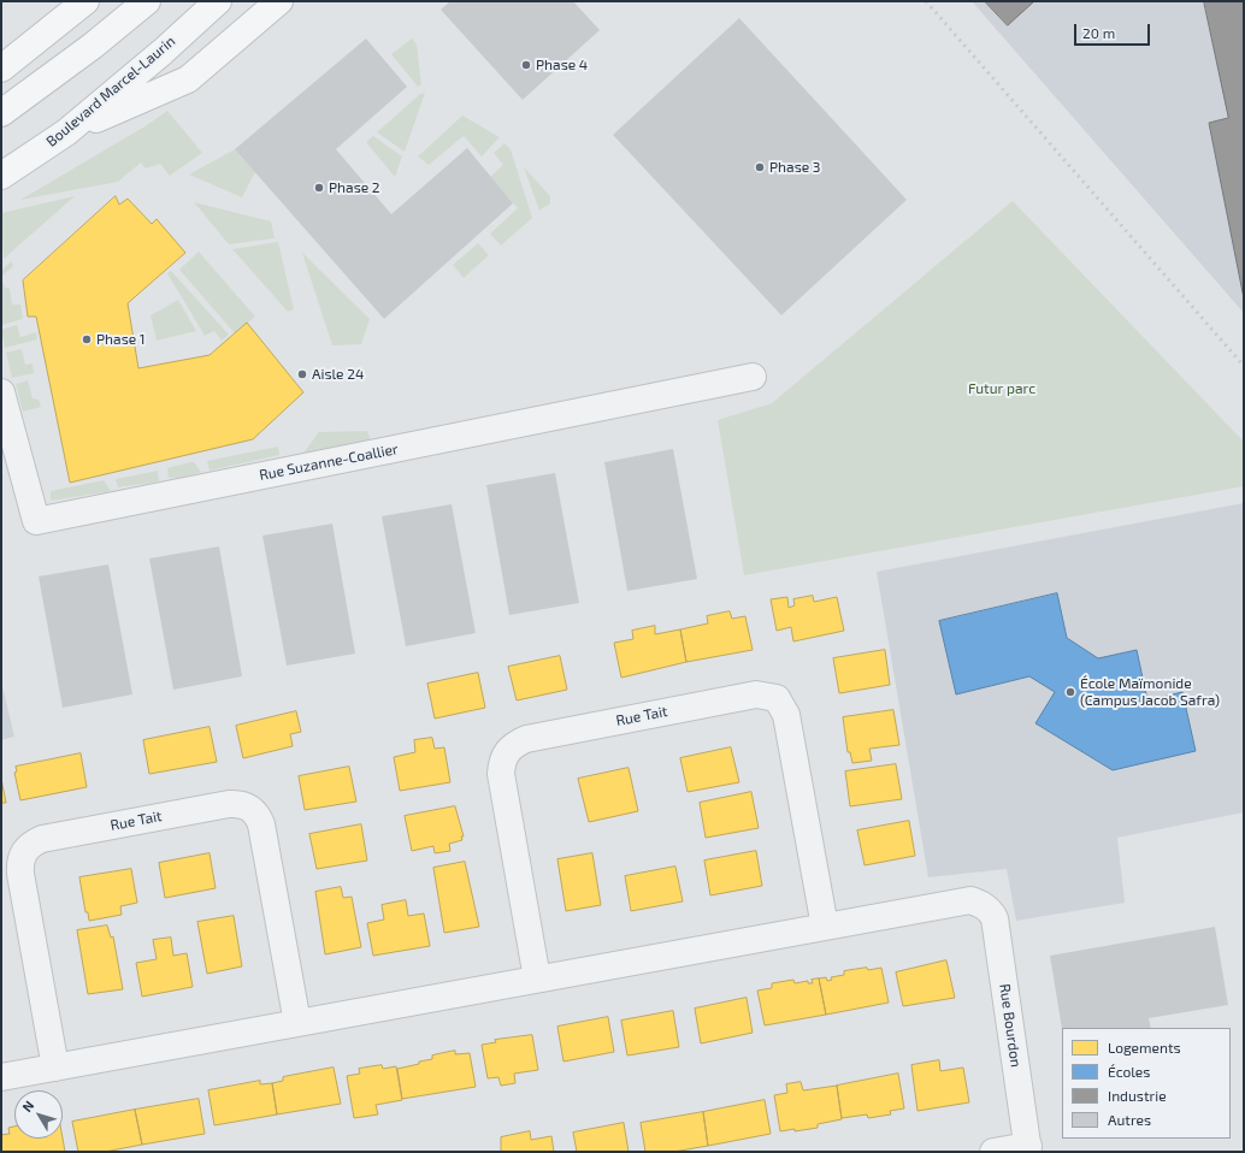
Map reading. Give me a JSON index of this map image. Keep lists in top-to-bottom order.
{
  "streets": {
    "main road": ["Boulevard Marcel-Laurin"],
    "street": ["Rue Suzanne-Coallier", "Rue Tait", "Rue Bourdon"]
  },
  "crossings": [
    ["Rue Tait", "Rue Bourdon"]
  ],
  "parks": ["Futur parc"],
  "places": [
    "Phase 4",
    "Phase 3",
    "Phase 2",
    "Phase 1",
    "Aisle 24",
    "École Maïmonide (Campus Jacob Safra)"
  ],
  "legend": [
    "Logements",
    "Écoles",
    "Industrie",
    "Autres"
  ],
  "scale_bar": "20 m",
  "north": "top left"
}
